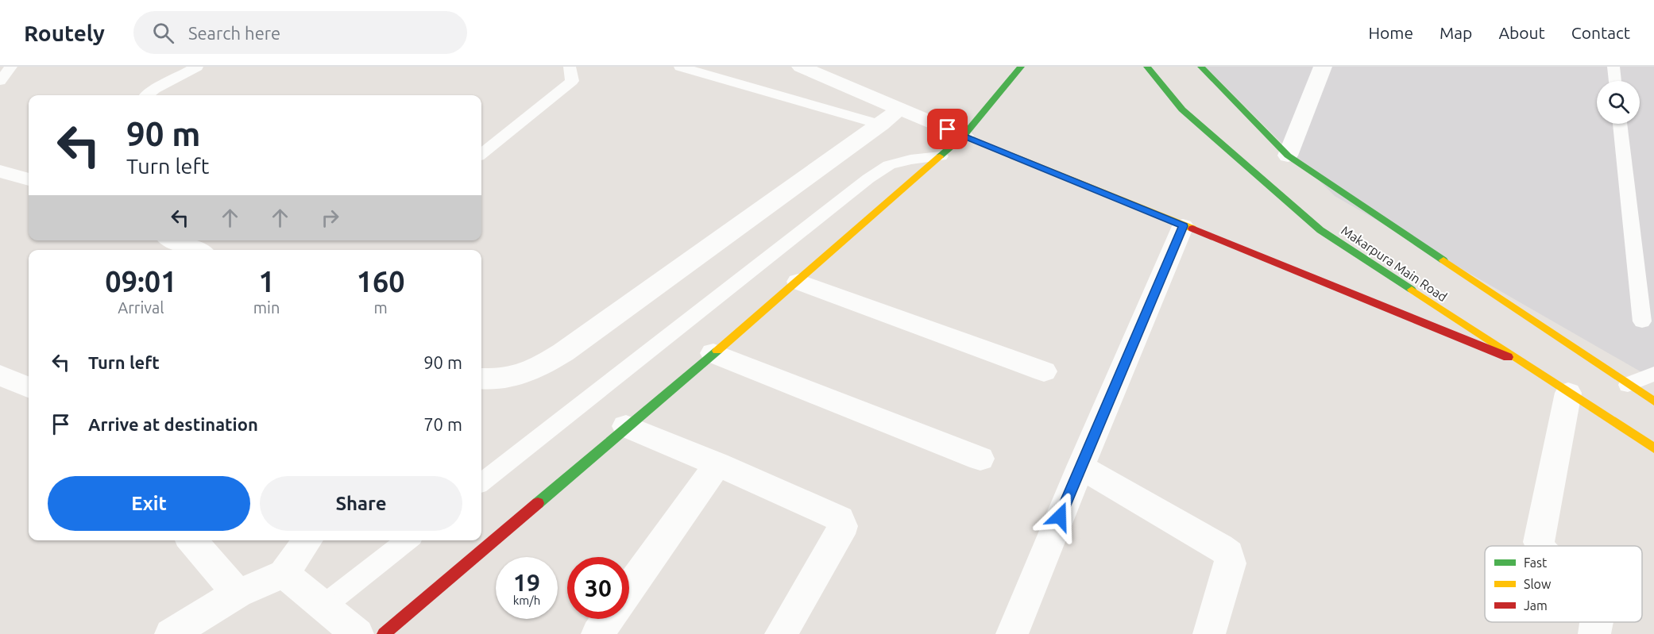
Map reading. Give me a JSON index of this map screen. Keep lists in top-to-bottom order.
{
  "streets": {
    "main road": ["Makarpura Main Road"]
  },
  "legend": ["Fast", "Slow", "Jam"],
  "page": {
    "header": "Routely",
    "search": "Search here",
    "nav": [
      "Home",
      "Map",
      "About",
      "Contact"
    ],
    "turn": ["90 m", "Turn left"],
    "eta": [
      "09:01",
      "Arrival",
      "1",
      "min",
      "160",
      "m"
    ],
    "list": [
      {
        "name": "Turn left",
        "value": "90 m"
      },
      {
        "name": "Arrive at destination",
        "value": "70 m"
      }
    ],
    "buttons": ["Exit", "Share"],
    "speed": "19 km/h",
    "limit": "30"
  }
}
